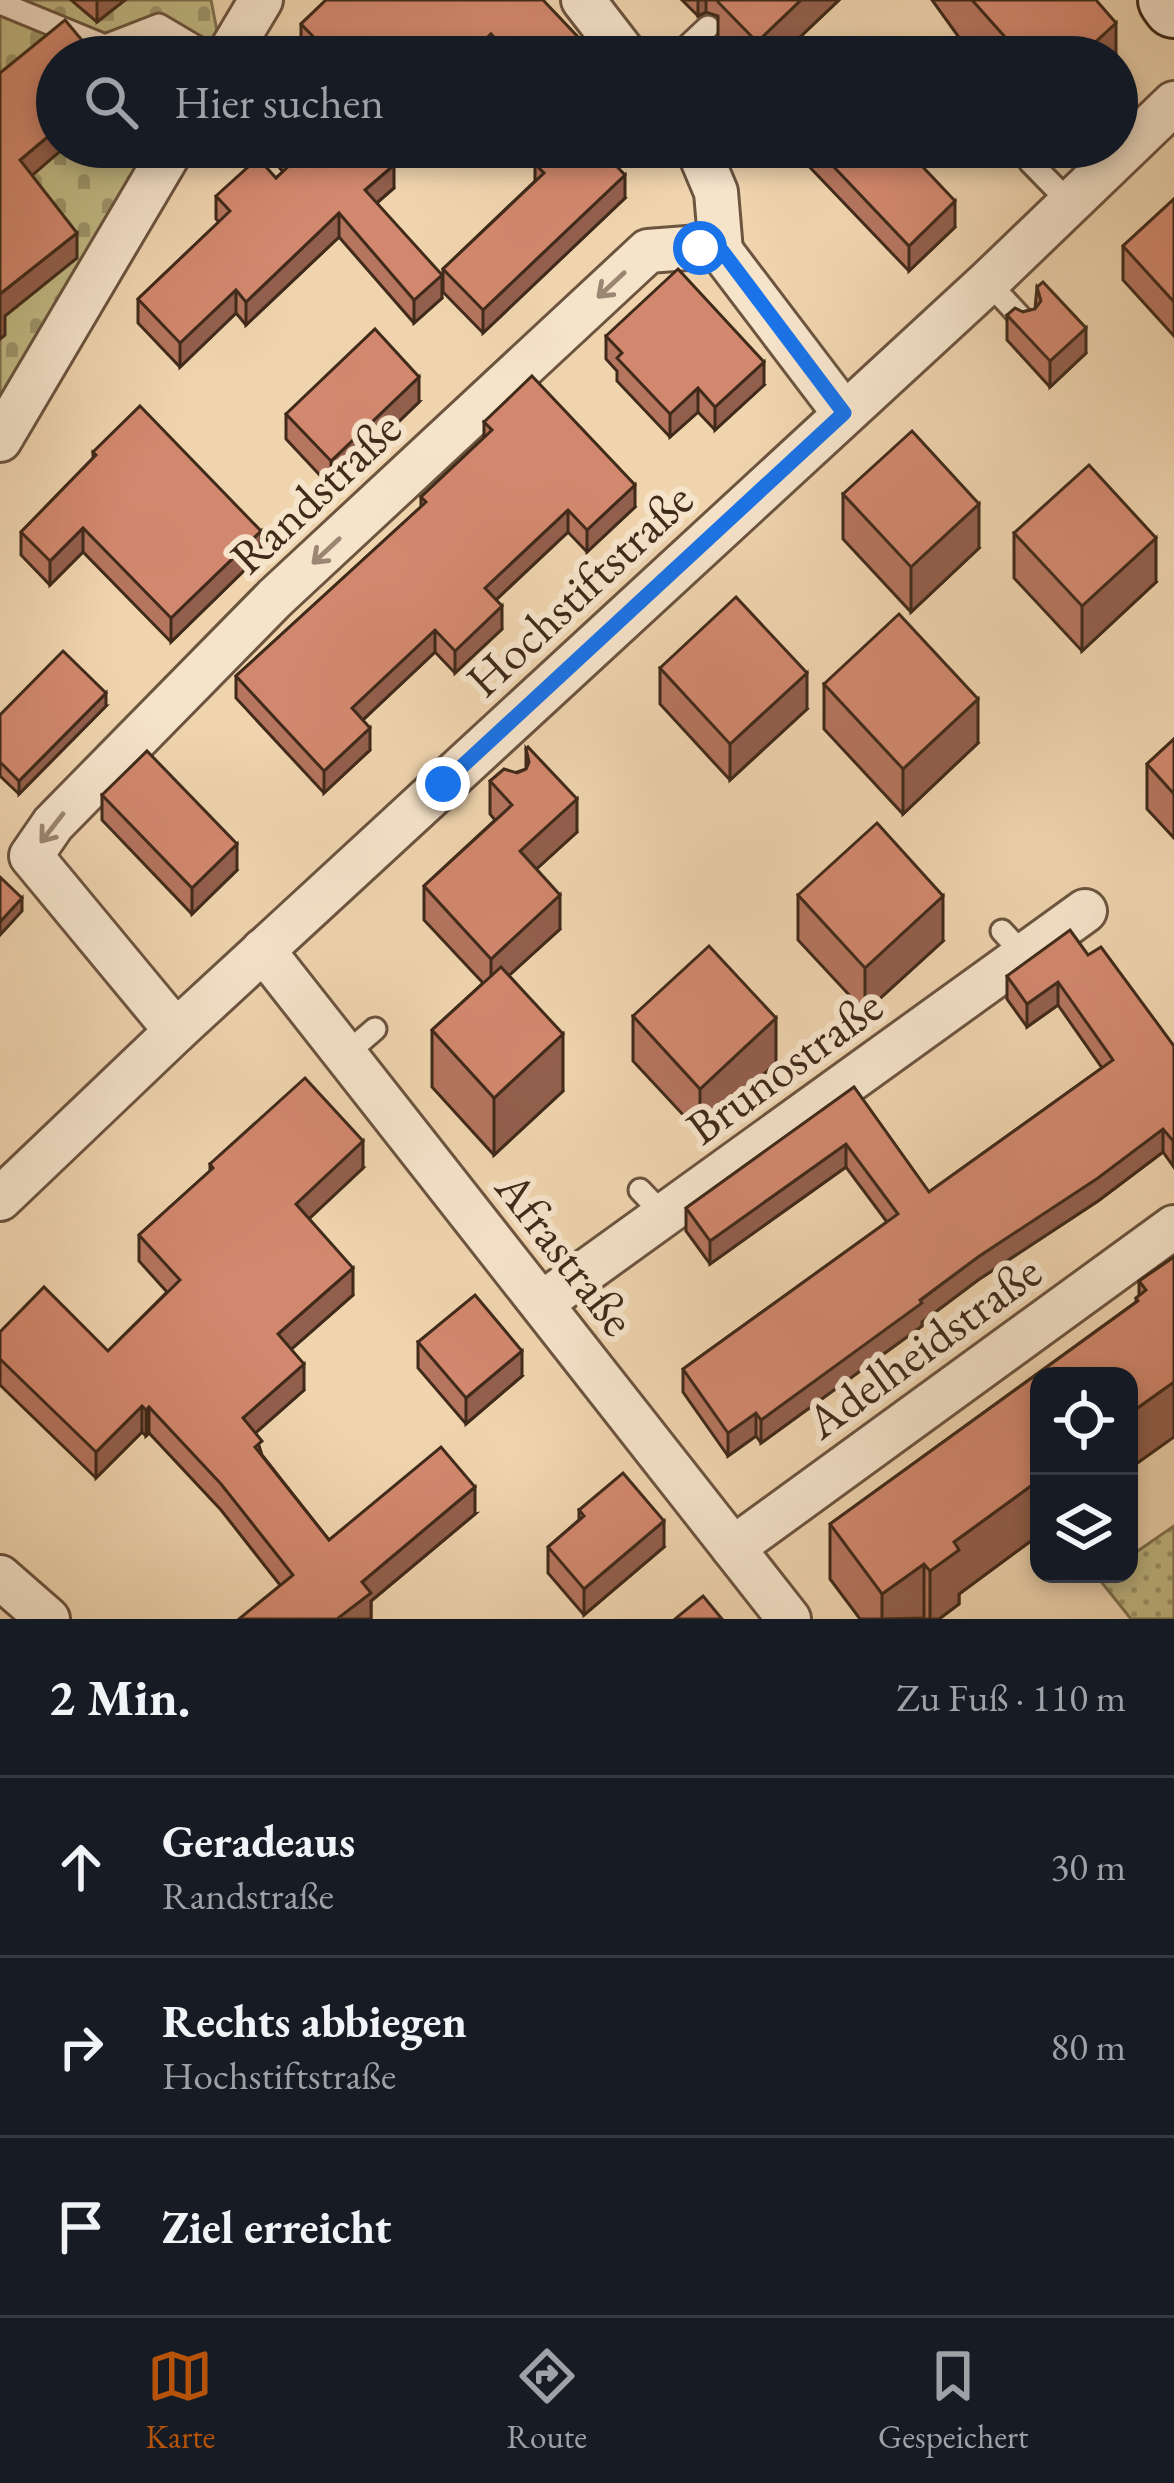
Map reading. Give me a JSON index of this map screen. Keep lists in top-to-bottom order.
{
  "streets": {
    "street": [
      "Randstraße",
      "Hochstiftstraße",
      "Brunostraße",
      "Afrastraße",
      "Adelheidstraße"
    ]
  },
  "crossings": [
    ["Randstraße", "Hochstiftstraße"],
    ["Hochstiftstraße", "Afrastraße"],
    ["Brunostraße", "Afrastraße"],
    ["Afrastraße", "Adelheidstraße"]
  ],
  "one_way": ["Randstraße"],
  "page": {
    "search": "Hier suchen",
    "heading": ["2 Min.", "Zu Fuß · 110 m"],
    "list": [
      ["Geradeaus", "Randstraße", "30 m"],
      ["Rechts abbiegen", "Hochstiftstraße", "80 m"],
      "Ziel erreicht"
    ],
    "nav": ["Karte", "Route", "Gespeichert"]
  }
}
